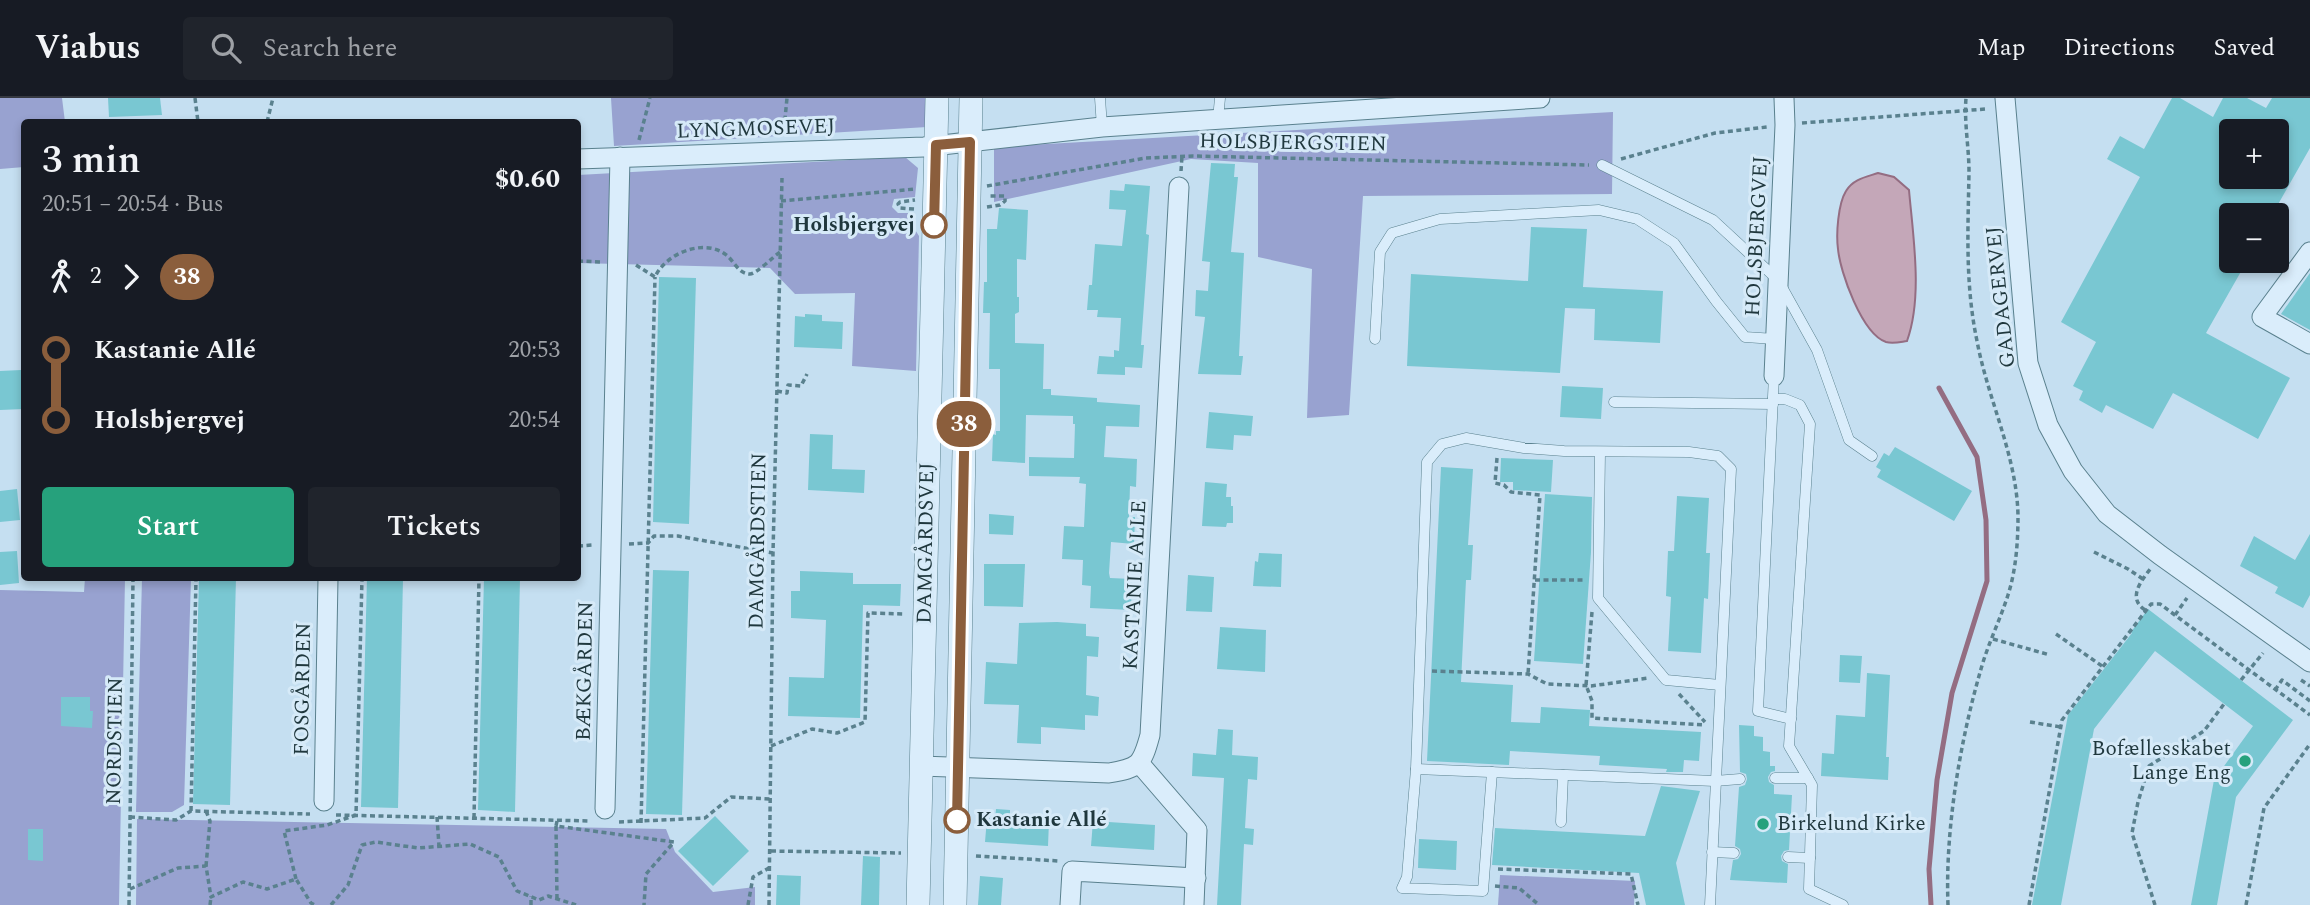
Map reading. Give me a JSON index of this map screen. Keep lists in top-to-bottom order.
{
  "streets": {
    "street": [
      "LYNGMOSEVEJ",
      "HOLSBJERGVEJ",
      "GADAGERVEJ",
      "DAMGÅRDSVEJ",
      "KASTANIE ALLE",
      "BÆKGÅRDEN",
      "FOSGÅRDEN"
    ],
    "path": ["HOLSBJERGSTIEN", "DAMGÅRDSTIEN", "NORDSTIEN"]
  },
  "crossings": [
    ["LYNGMOSEVEJ", "DAMGÅRDSVEJ"],
    ["LYNGMOSEVEJ", "BÆKGÅRDEN"]
  ],
  "places": [
    "Holsbjergvej",
    "Bofællesskabet Lange Eng",
    "Kastanie Allé",
    "Birkelund Kirke"
  ],
  "lines": ["bus line 38"],
  "page": {
    "header": "Viabus",
    "search": "Search here",
    "nav": ["Map", "Directions", "Saved"],
    "on_map": "38",
    "map_buttons": ["+", "−"],
    "heading": ["3 min", "20:51 – 20:54 · Bus", "$0.60"],
    "legs": ["2", "38"],
    "list": [
      {
        "name": "Kastanie Allé",
        "value": "20:53"
      },
      {
        "name": "Holsbjergvej",
        "value": "20:54"
      }
    ],
    "buttons": ["Start", "Tickets"]
  }
}
